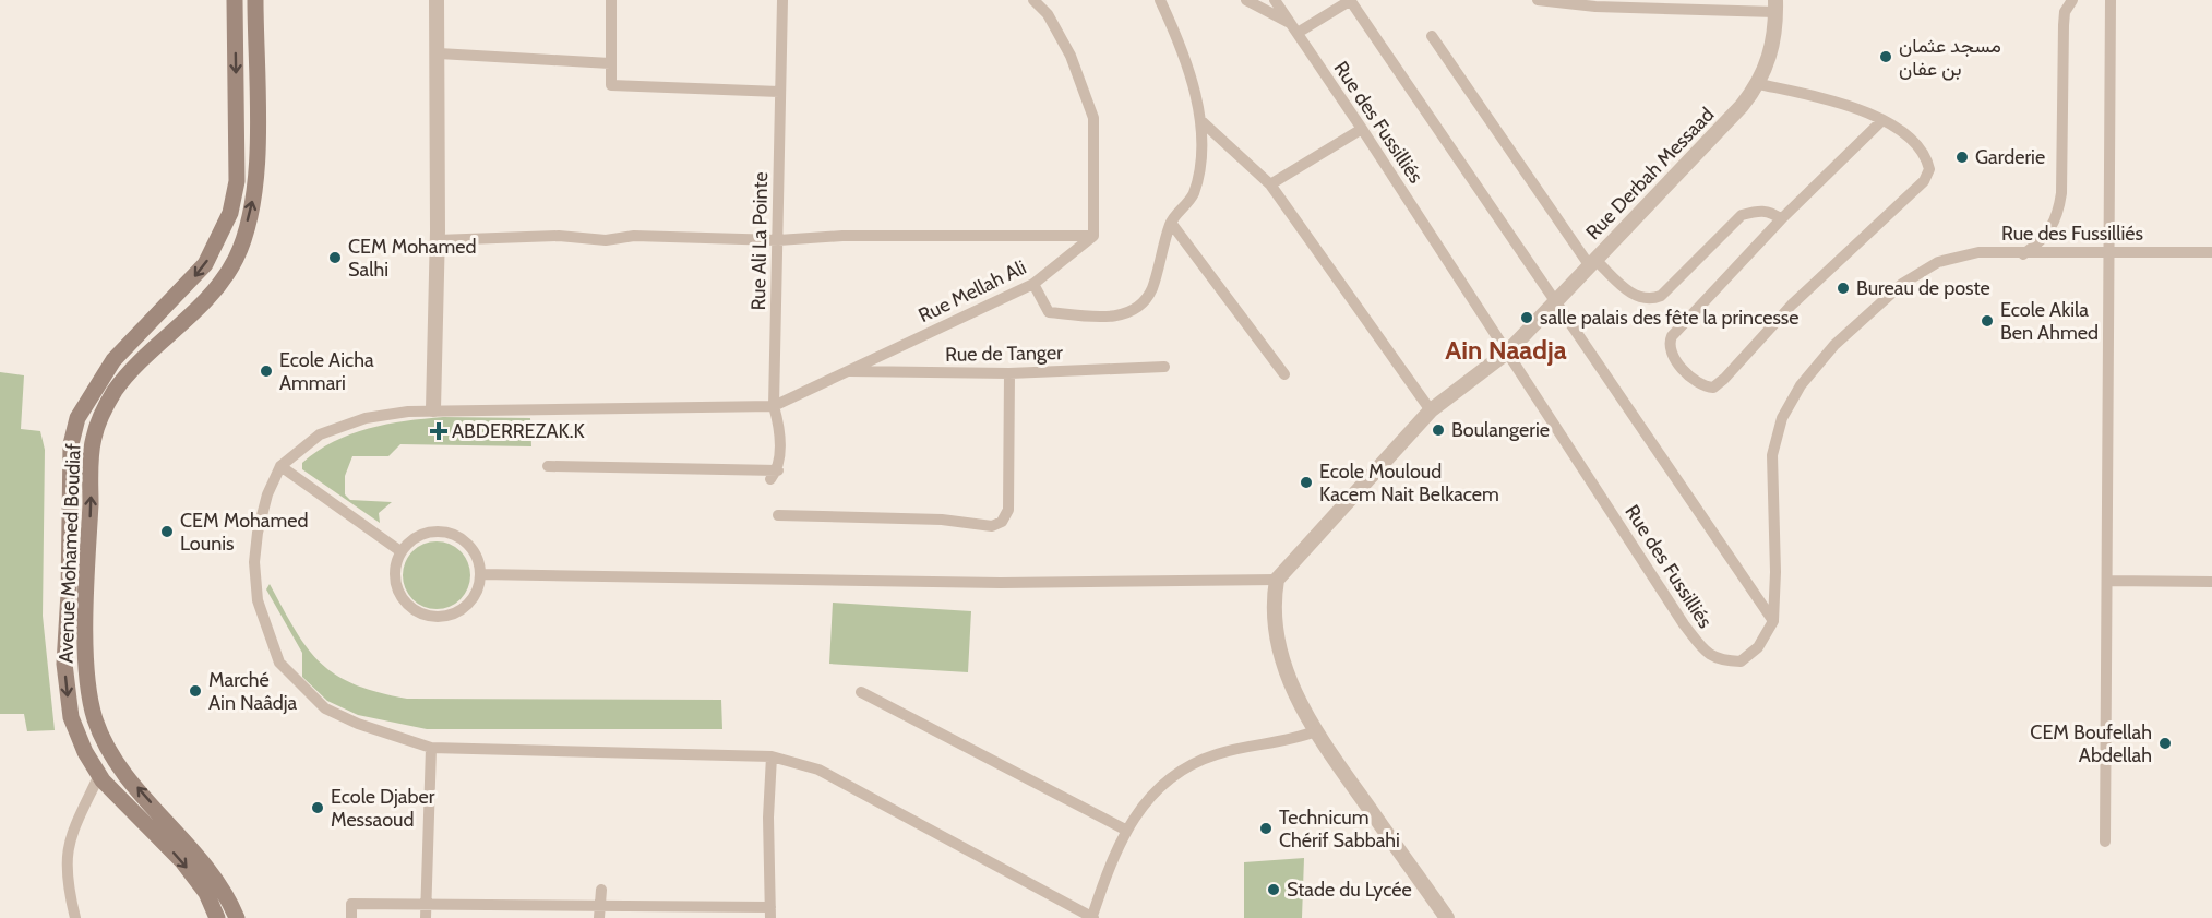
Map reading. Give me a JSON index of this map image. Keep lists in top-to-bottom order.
{
  "streets": {
    "main road": ["Avenue Mohamed Boudiaf"],
    "street": [
      "Rue des Fussilliés",
      "Rue Derbah Messaad",
      "Rue Ali La Pointe",
      "Rue Mellah Ali",
      "Rue de Tanger"
    ]
  },
  "crossings": [
    ["Rue des Fussilliés", "Rue Derbah Messaad"],
    ["Rue Ali La Pointe", "Rue Mellah Ali"],
    ["Rue Mellah Ali", "Rue de Tanger"]
  ],
  "districts": ["Ain Naadja"],
  "places": {
    "other": [
      "مسجد عثمان بن عفان",
      "Garderie",
      "CEM Mohamed Salhi",
      "Bureau de poste",
      "salle palais des fête la princesse",
      "Ecole Akila Ben Ahmed",
      "Ecole Aicha Ammari",
      "Boulangerie",
      "Ecole Mouloud Kacem Nait Belkacem",
      "CEM Mohamed Lounis",
      "Marché Ain Naâdja",
      "CEM Boufellah Abdellah",
      "Ecole Djaber Messaoud",
      "Technicum Chérif Sabbahi",
      "Stade du Lycée"
    ],
    "health": ["ABDERREZAK.K"]
  }
}
